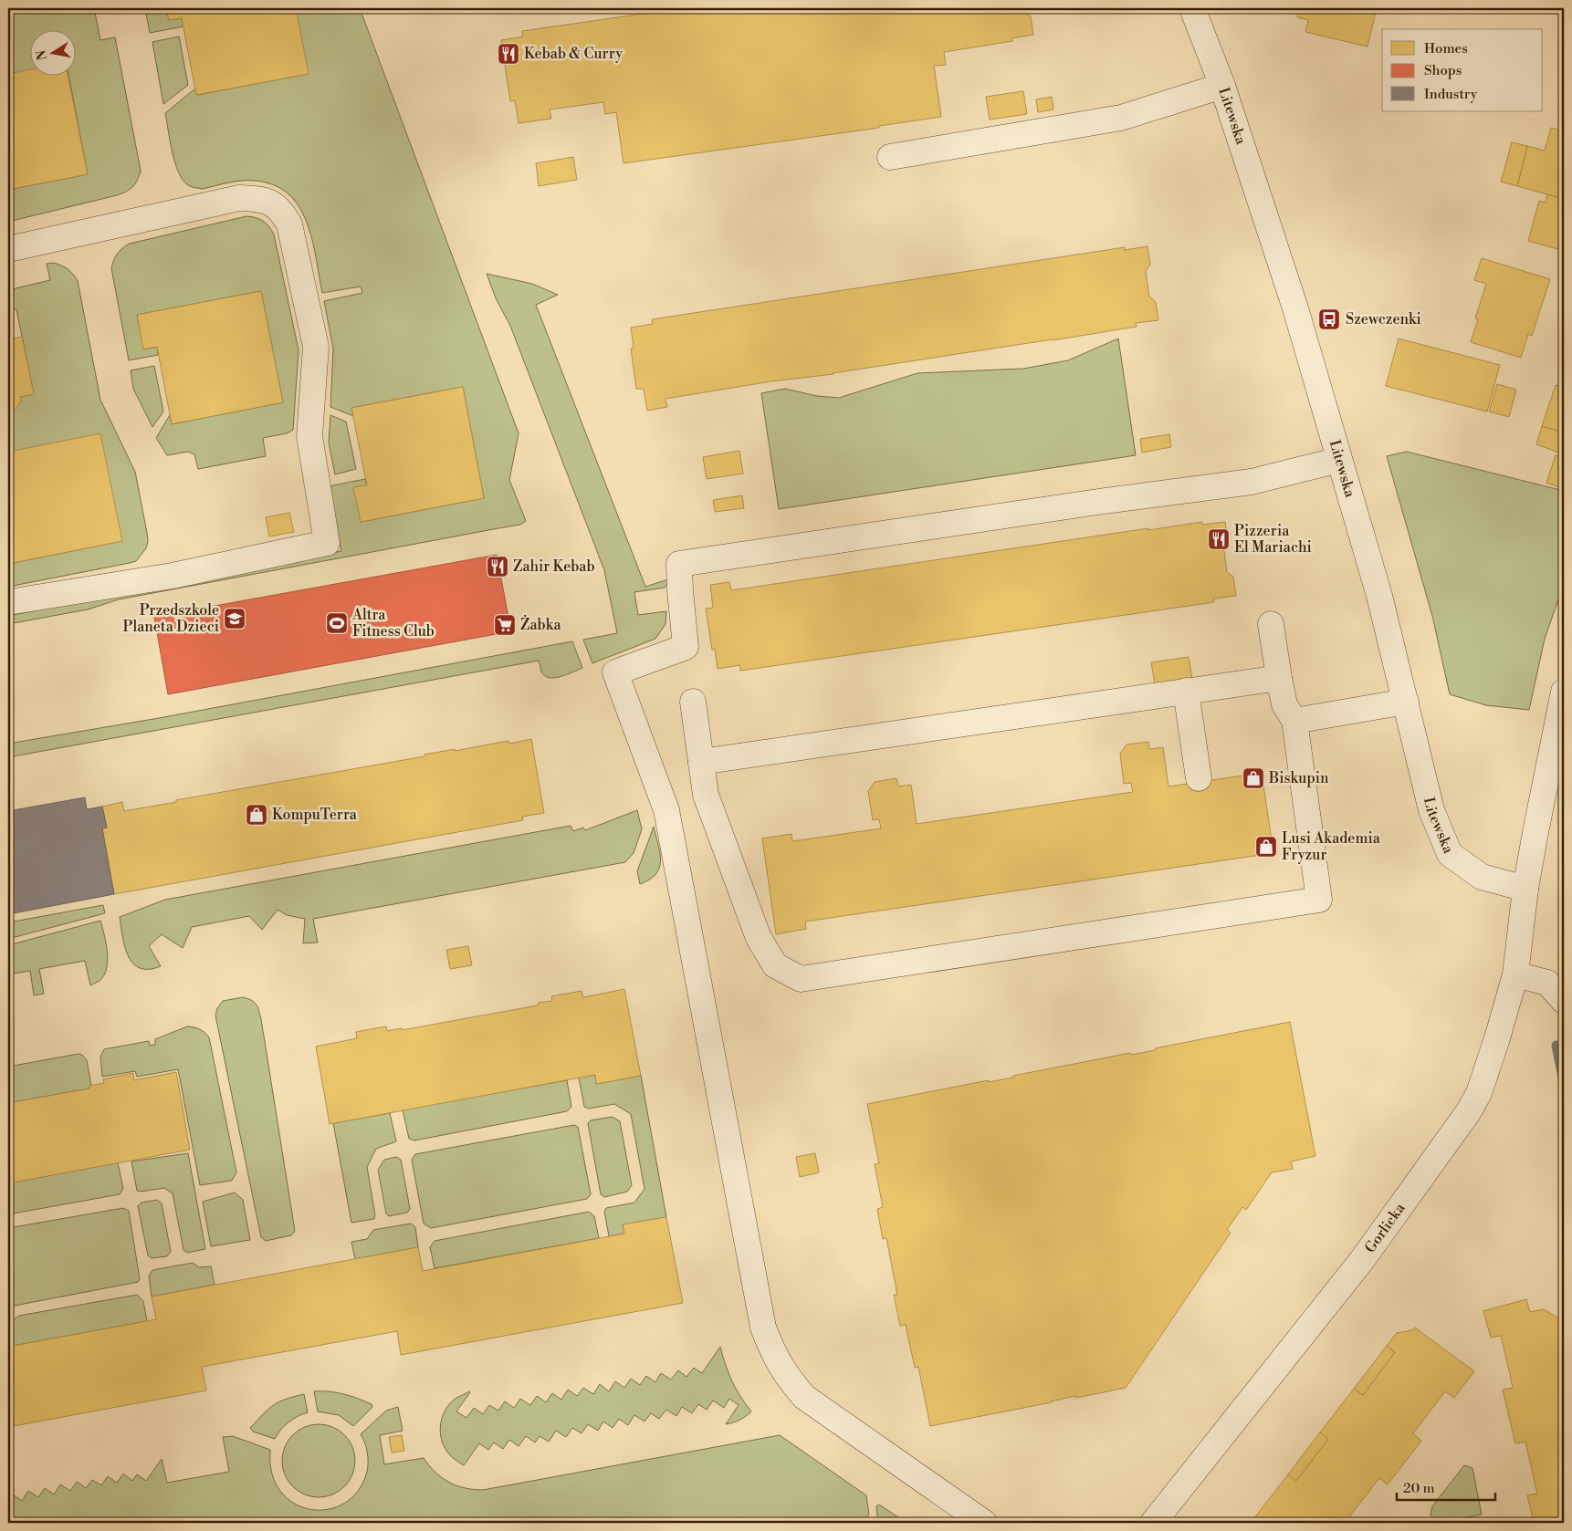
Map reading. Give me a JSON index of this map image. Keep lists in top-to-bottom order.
{
  "streets": {
    "street": ["Litewska", "Gorlicka"]
  },
  "crossings": [
    ["Litewska", "Gorlicka"]
  ],
  "places": {
    "restaurant": ["Kebab & Curry", "Pizzeria El Mariachi", "Zahir Kebab"],
    "bus stop": ["Szewczenki"],
    "school or university": ["Przedszkole Planeta Dzieci"],
    "sports": ["Altra Fitness Club"],
    "supermarket": ["Żabka"],
    "shop": ["Biskupin", "KompuTerra", "Lusi Akademia Fryzur"]
  },
  "legend": ["Homes", "Shops", "Industry"],
  "scale_bar": "20 m",
  "north": "left"
}
